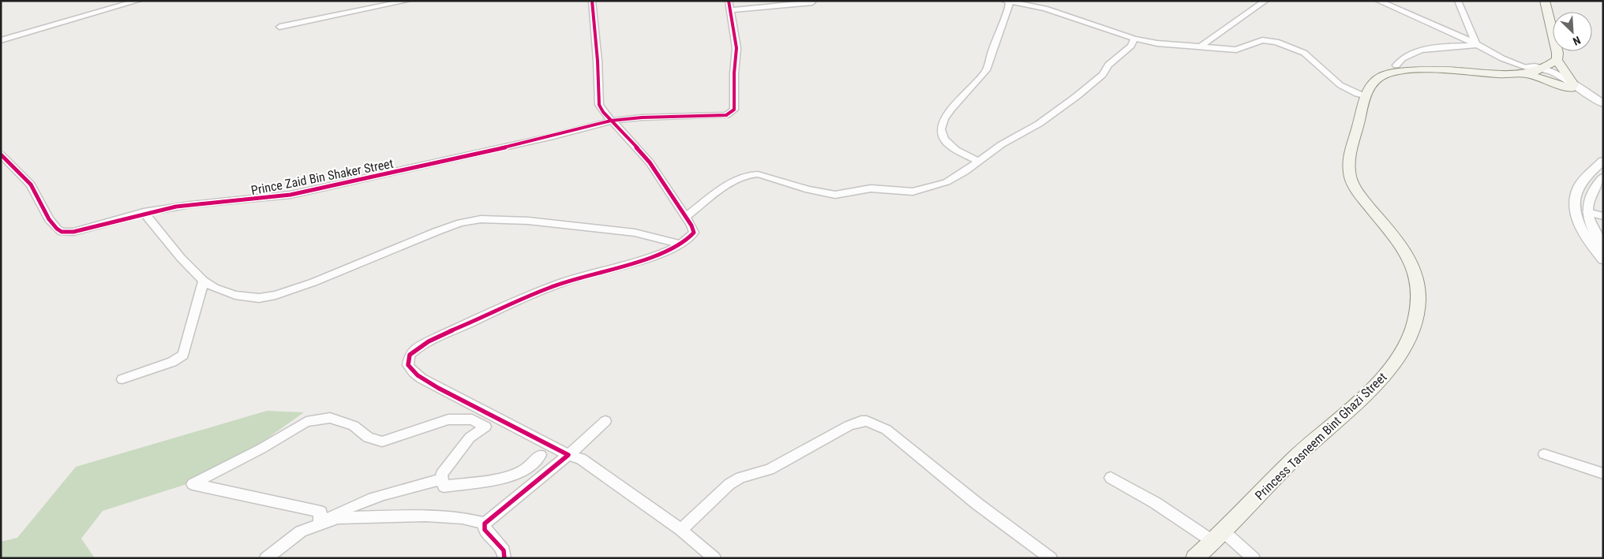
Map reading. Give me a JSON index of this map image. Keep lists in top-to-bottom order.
{
  "streets": {
    "main road": ["Princess Tasneem Bint Ghazi Street"],
    "street": ["Prince Zaid Bin Shaker Street"]
  },
  "north": "bottom right"
}
